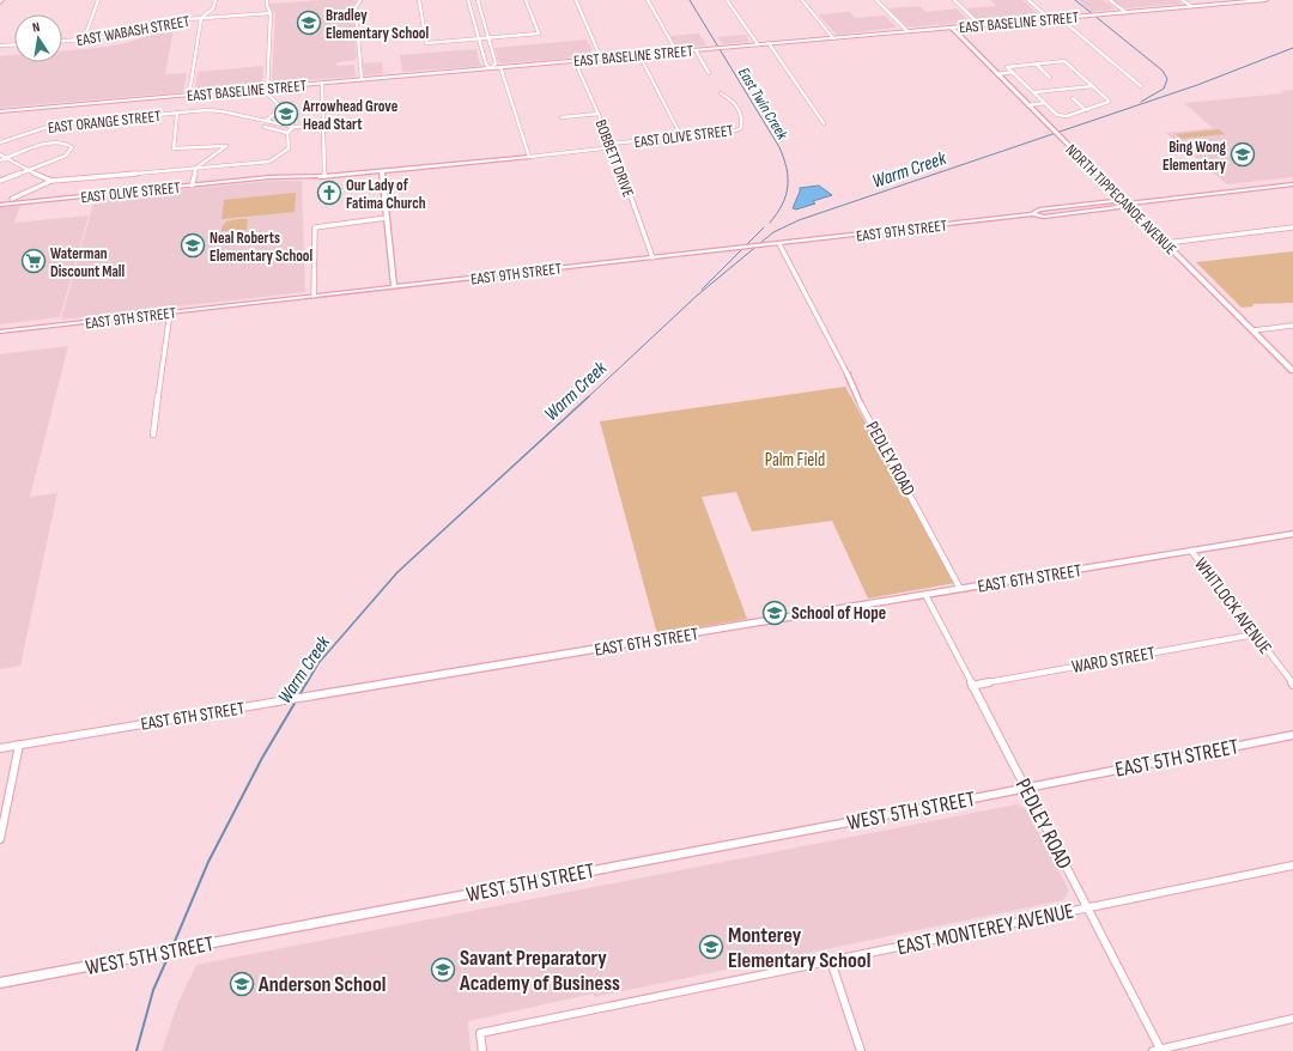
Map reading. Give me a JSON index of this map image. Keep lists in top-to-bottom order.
{
  "streets": {
    "main road": ["EAST BASELINE STREET"],
    "street": [
      "EAST WABASH STREET",
      "EAST ORANGE STREET",
      "EAST OLIVE STREET",
      "BOBBETT DRIVE",
      "NORTH TIPPECANOE AVENUE",
      "EAST 9TH STREET",
      "PEDLEY ROAD",
      "EAST 6TH STREET",
      "WHITLOCK AVENUE",
      "WARD STREET",
      "EAST 5TH STREET",
      "WEST 5TH STREET",
      "EAST MONTEREY AVENUE"
    ]
  },
  "crossings": [
    ["EAST BASELINE STREET", "BOBBETT DRIVE"],
    ["EAST BASELINE STREET", "NORTH TIPPECANOE AVENUE"],
    ["EAST OLIVE STREET", "BOBBETT DRIVE"],
    ["BOBBETT DRIVE", "EAST 9TH STREET"],
    ["NORTH TIPPECANOE AVENUE", "EAST 9TH STREET"],
    ["PEDLEY ROAD", "EAST 6TH STREET"],
    ["PEDLEY ROAD", "WARD STREET"],
    ["PEDLEY ROAD", "WEST 5TH STREET"],
    ["PEDLEY ROAD", "EAST MONTEREY AVENUE"],
    ["EAST 6TH STREET", "WHITLOCK AVENUE"],
    ["WHITLOCK AVENUE", "WARD STREET"],
    ["EAST 5TH STREET", "WEST 5TH STREET"]
  ],
  "water": ["East Twin Creek", "Warm Creek"],
  "parks": ["Palm Field"],
  "places": {
    "school or university": [
      "Bradley Elementary School",
      "Arrowhead Grove Head Start",
      "Bing Wong Elementary",
      "Neal Roberts Elementary School",
      "School of Hope",
      "Monterey Elementary School",
      "Savant Preparatory Academy of Business",
      "Anderson School"
    ],
    "church": ["Our Lady of Fatima Church"],
    "supermarket": ["Waterman Discount Mall"]
  },
  "north": "top"
}
